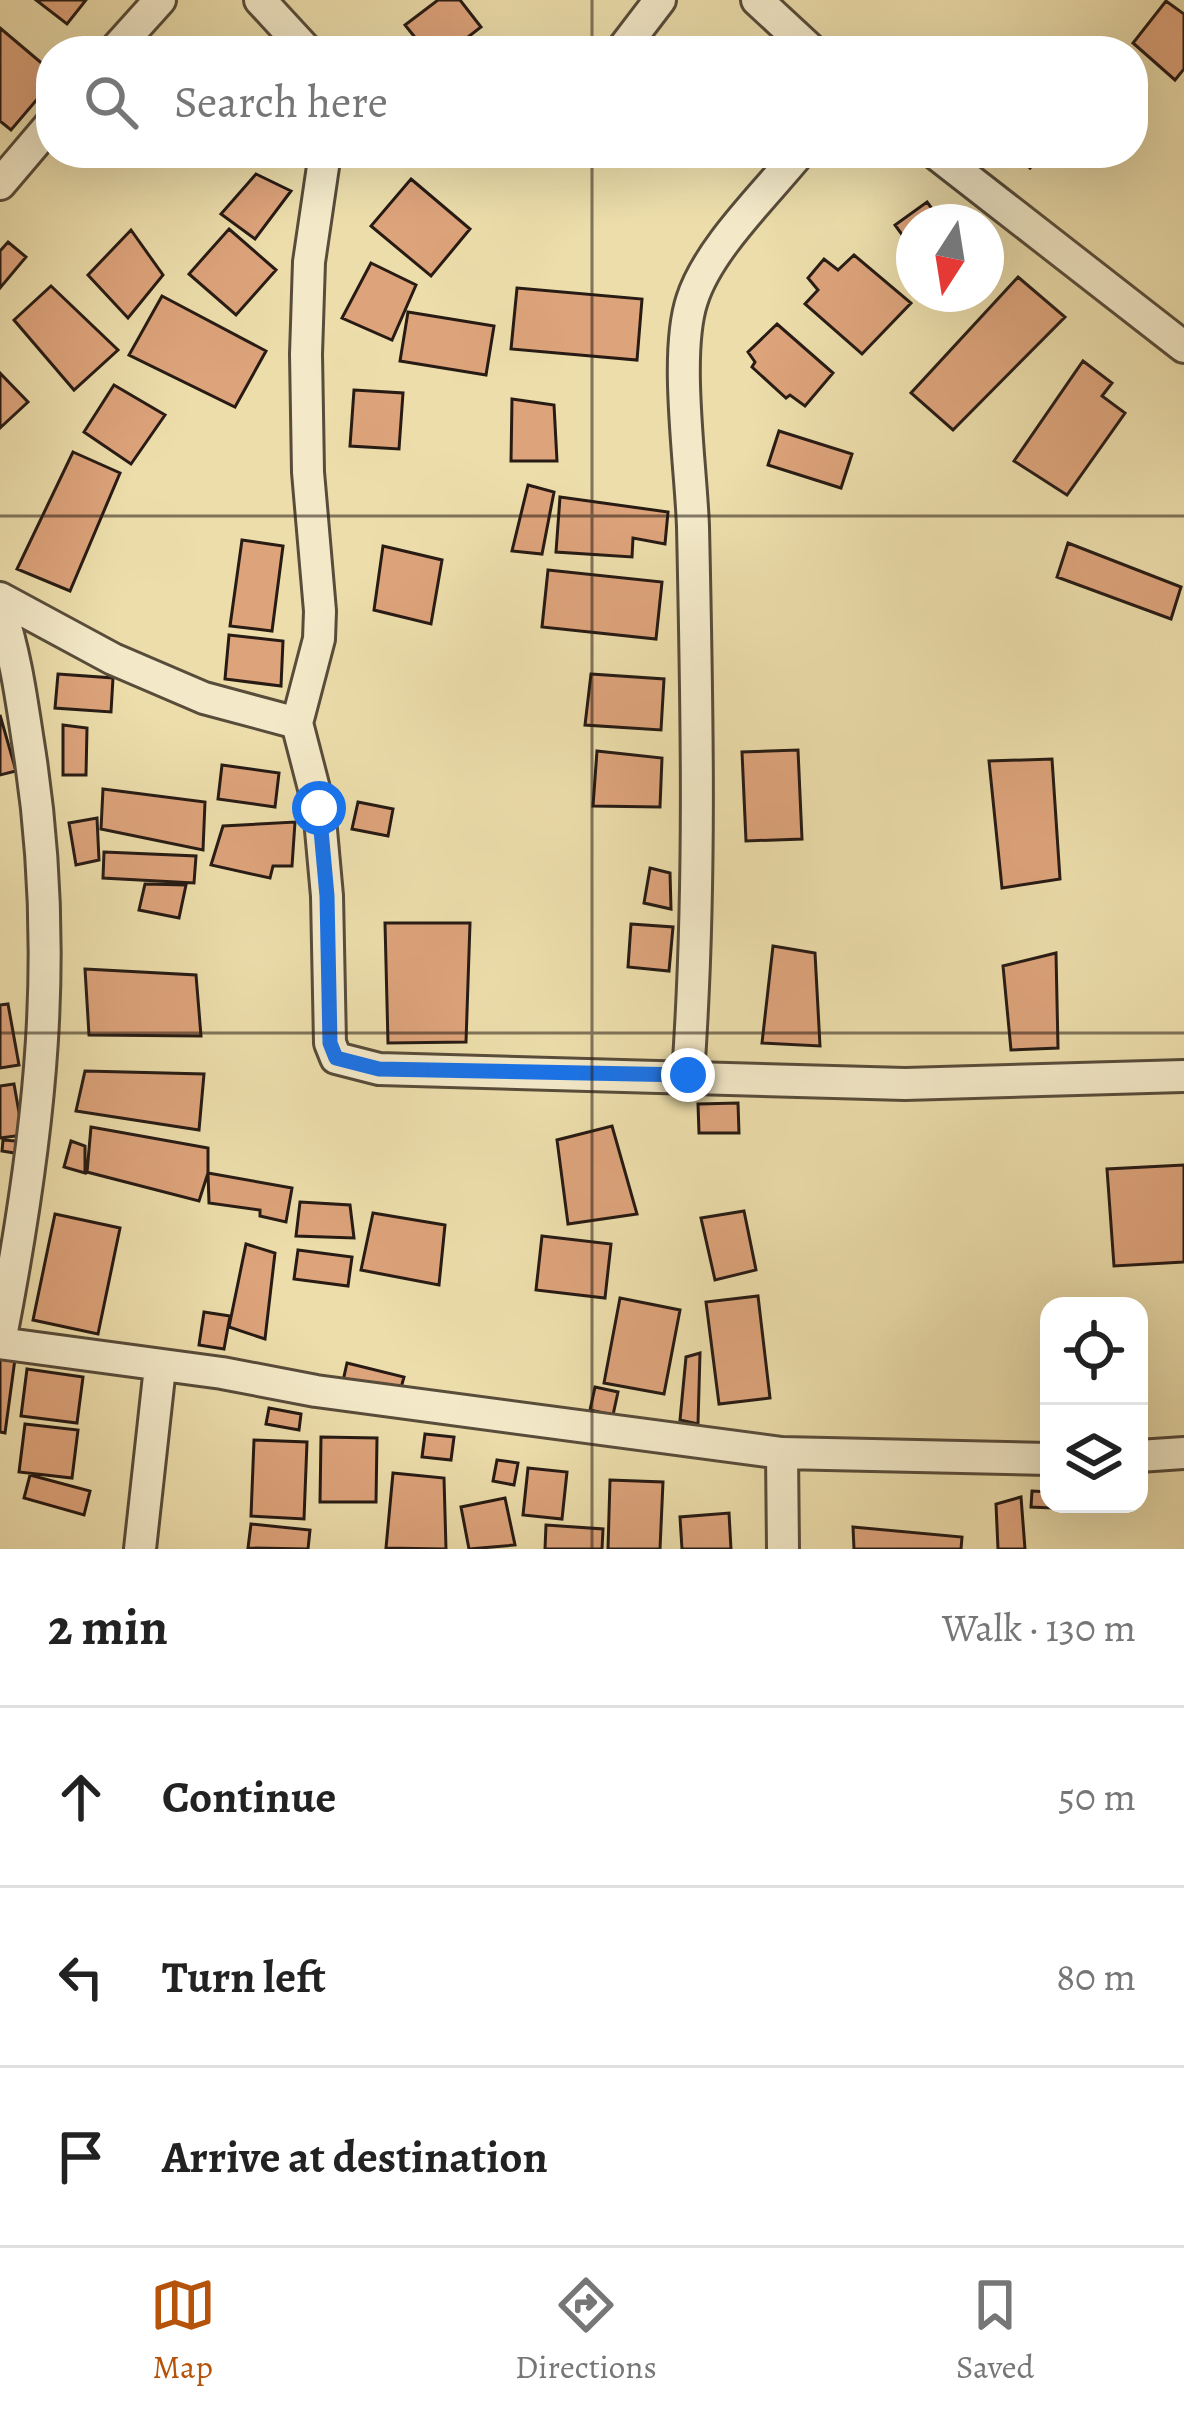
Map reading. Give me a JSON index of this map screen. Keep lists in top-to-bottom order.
{
  "north": "bottom",
  "page": {
    "search": "Search here",
    "heading": ["2 min", "Walk · 130 m"],
    "list": [
      ["Continue", "50 m"],
      ["Turn left", "80 m"],
      "Arrive at destination"
    ],
    "nav": ["Map", "Directions", "Saved"]
  }
}
